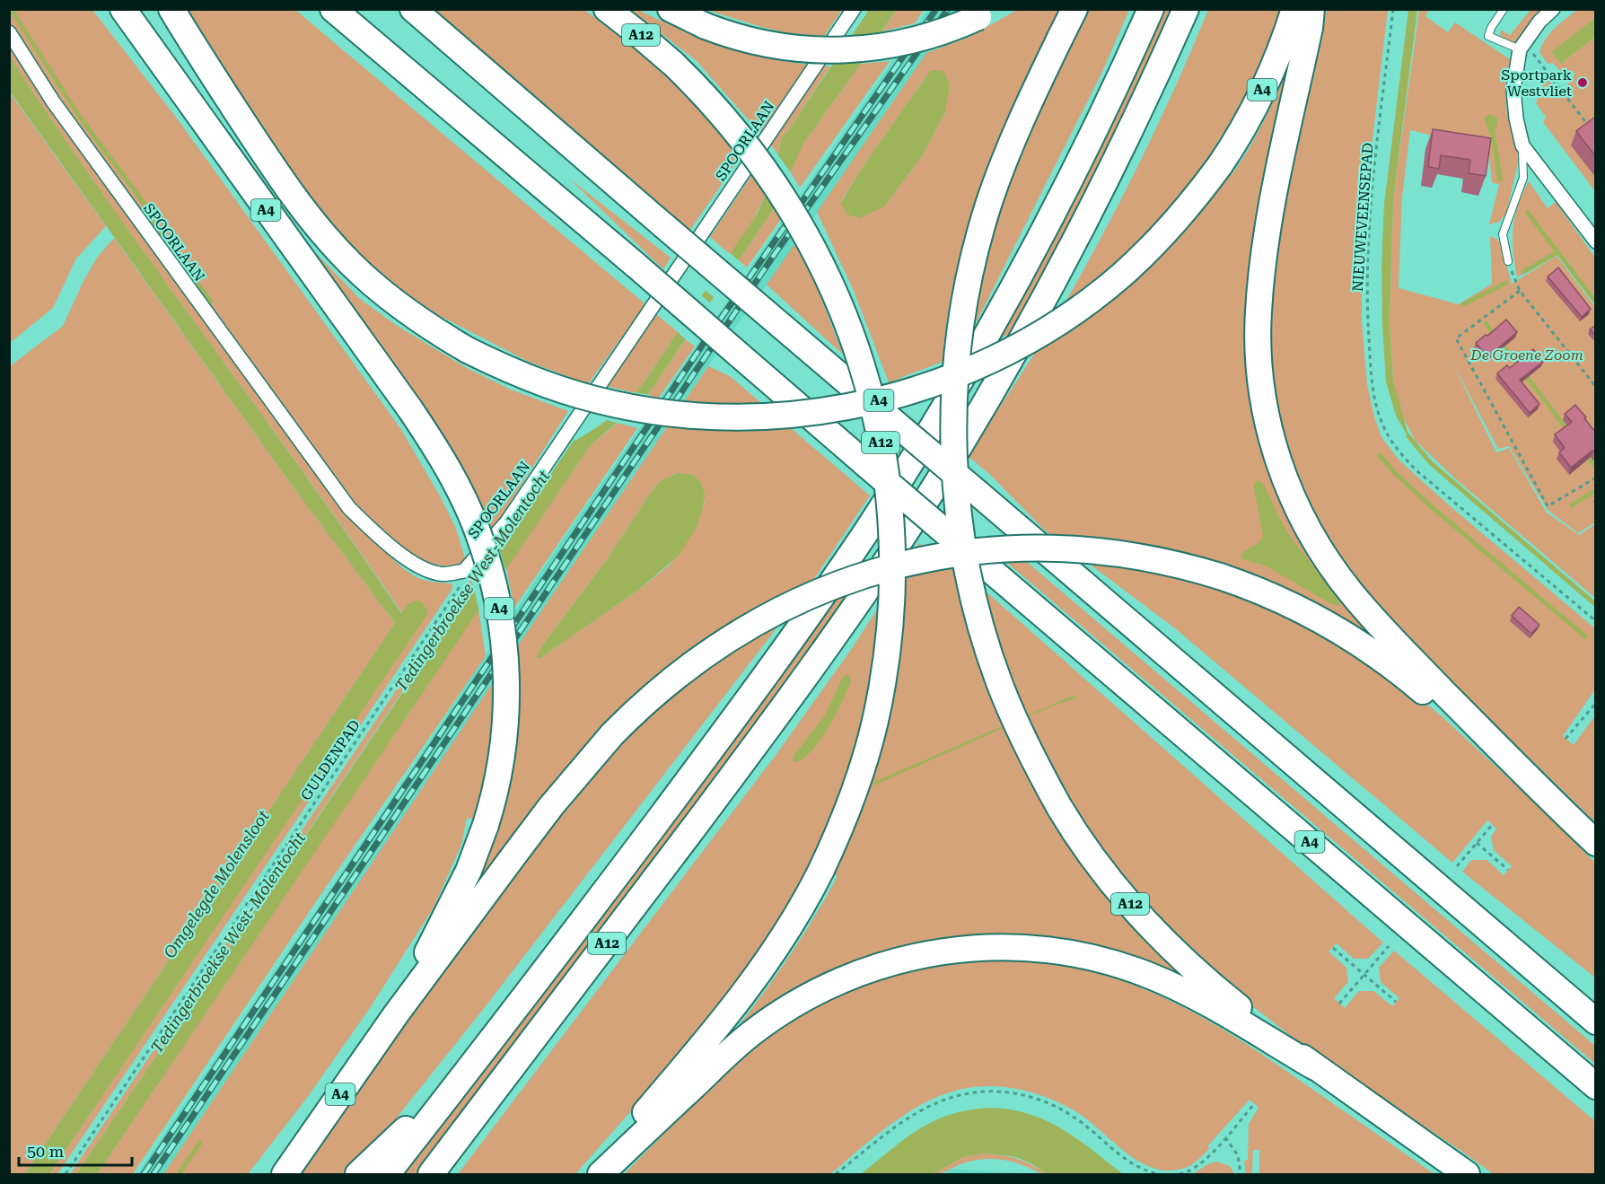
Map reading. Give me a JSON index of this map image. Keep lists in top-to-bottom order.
{
  "streets": {
    "highway": ["A12", "A4"],
    "street": ["SPOORLAAN"],
    "path": ["NIEUWEVEENSEPAD", "GULDENPAD"]
  },
  "crossings": [
    ["SPOORLAAN", "GULDENPAD"]
  ],
  "water": ["Tedingerbroekse West-Molentocht", "Omgelegde Molensloot"],
  "parks": ["De Groene Zoom"],
  "places": ["Sportpark Westvliet"],
  "scale_bar": "50 m"
}
